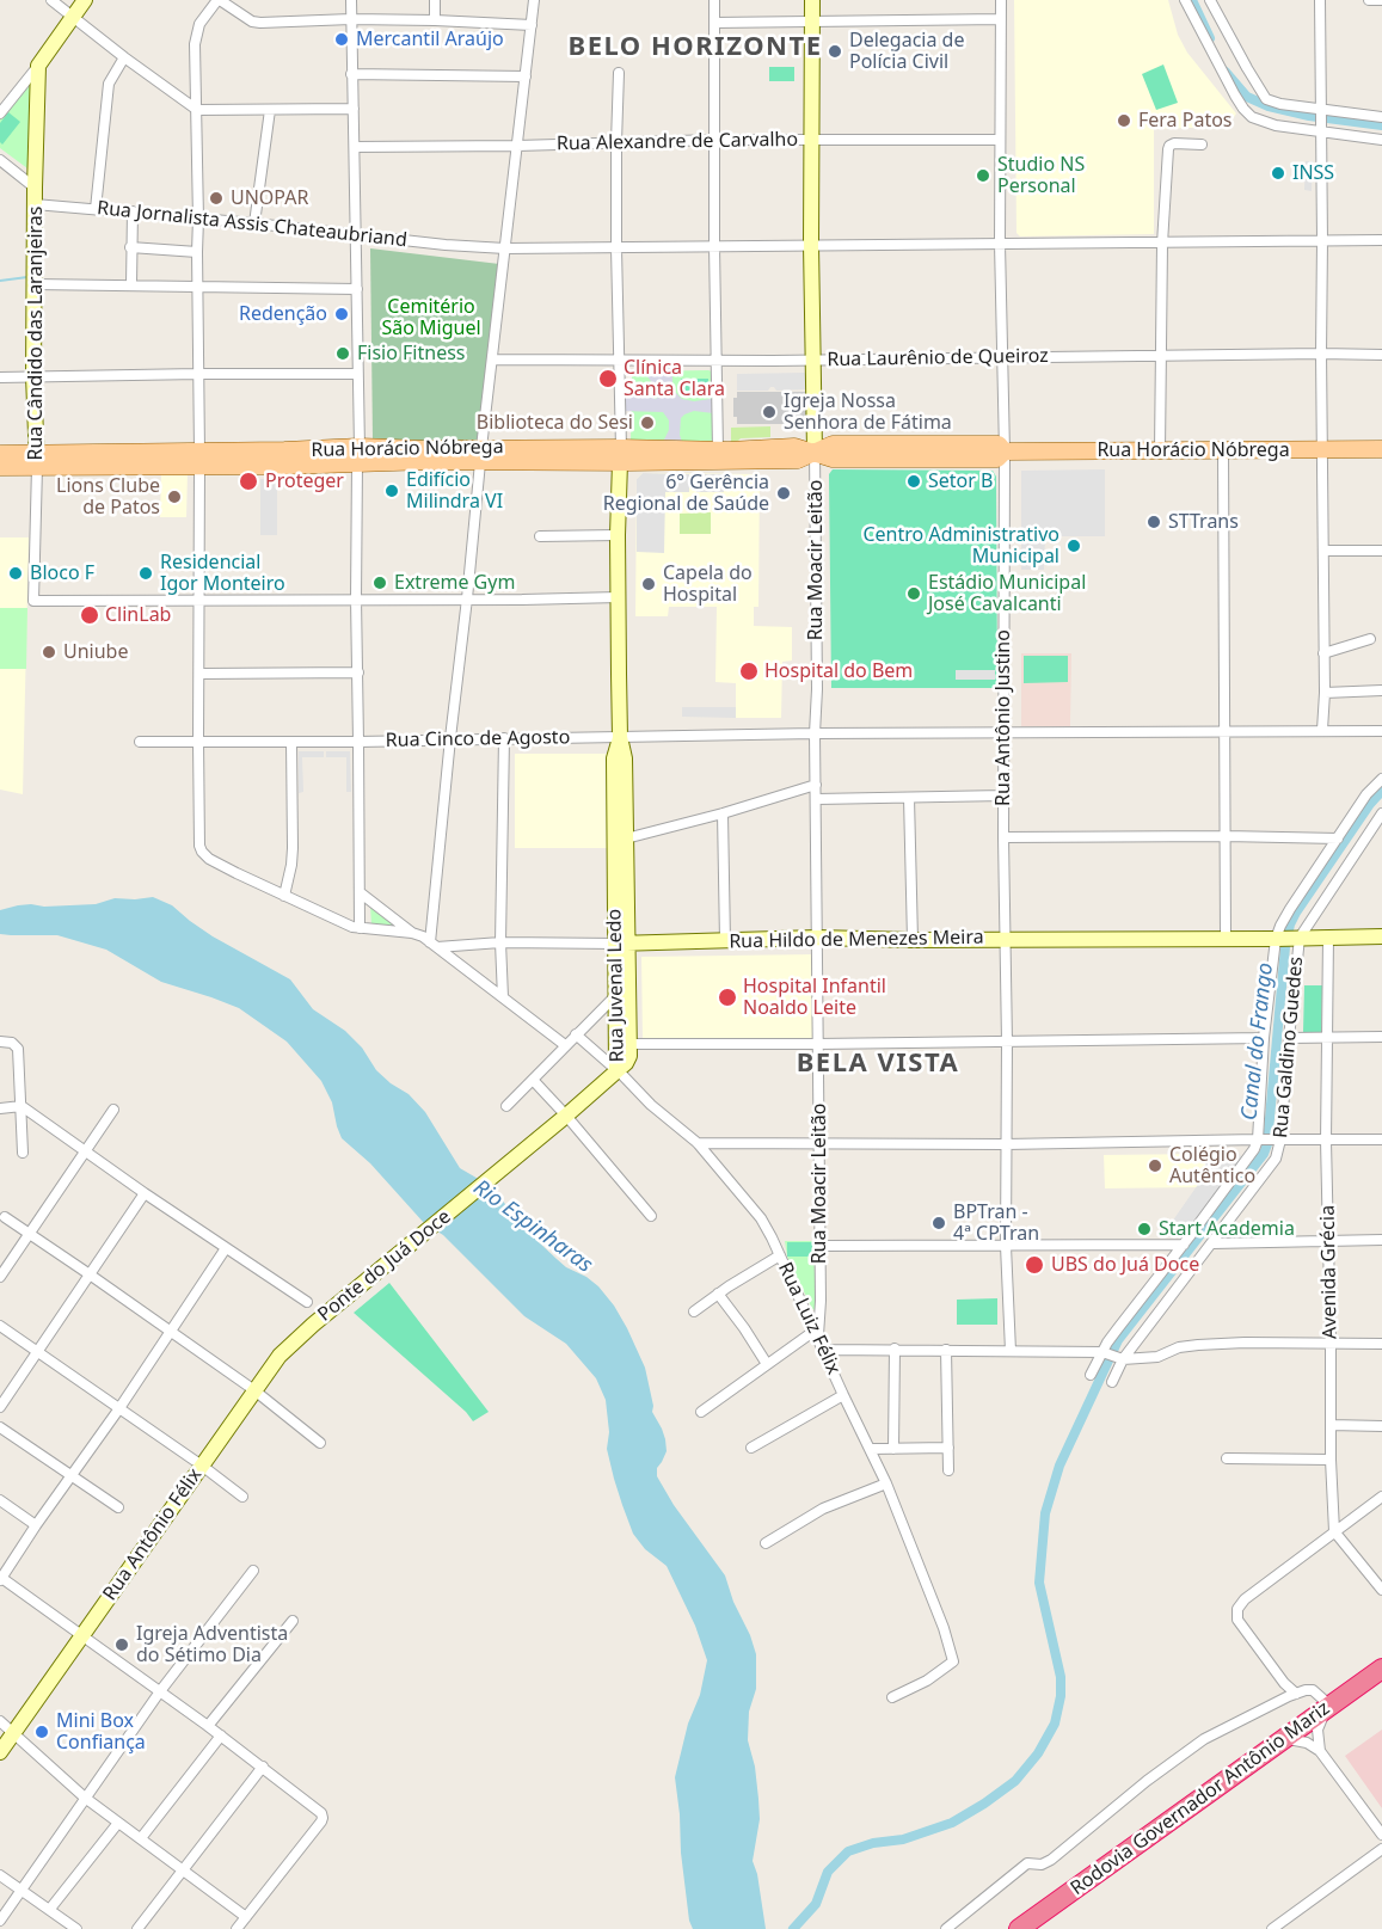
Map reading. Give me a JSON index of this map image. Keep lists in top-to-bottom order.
{
  "streets": {
    "highway": ["Rodovia Governador Antônio Mariz"],
    "main road": [
      "Rua Cândido das Laranjeiras",
      "Rua Horácio Nóbrega",
      "Rua Moacir Leitão",
      "Rua Hildo de Menezes Meira",
      "Rua Juvenal Ledo",
      "Ponte do Juá Doce",
      "Rua Antônio Félix"
    ],
    "street": [
      "Rua Alexandre de Carvalho",
      "Rua Jornalista Assis Chateaubriand",
      "Rua Laurênio de Queiroz",
      "Rua Antônio Justino",
      "Rua Cinco de Agosto",
      "Rua Galdino Guedes",
      "Avenida Grécia",
      "Rua Luiz Félix"
    ]
  },
  "crossings": [
    ["Rua Alexandre de Carvalho", "Rua Moacir Leitão"],
    ["Rua Alexandre de Carvalho", "Rua Antônio Justino"],
    ["Rua Jornalista Assis Chateaubriand", "Rua Cândido das Laranjeiras"],
    ["Rua Jornalista Assis Chateaubriand", "Rua Moacir Leitão"],
    ["Rua Jornalista Assis Chateaubriand", "Rua Antônio Justino"],
    ["Rua Cândido das Laranjeiras", "Rua Horácio Nóbrega"],
    ["Rua Laurênio de Queiroz", "Rua Moacir Leitão"],
    ["Rua Laurênio de Queiroz", "Rua Antônio Justino"],
    ["Rua Horácio Nóbrega", "Rua Moacir Leitão"],
    ["Rua Horácio Nóbrega", "Rua Antônio Justino"],
    ["Rua Horácio Nóbrega", "Rua Juvenal Ledo"],
    ["Rua Moacir Leitão", "Rua Cinco de Agosto"],
    ["Rua Moacir Leitão", "Rua Hildo de Menezes Meira"],
    ["Rua Moacir Leitão", "Rua Luiz Félix"],
    ["Rua Antônio Justino", "Rua Cinco de Agosto"],
    ["Rua Antônio Justino", "Rua Hildo de Menezes Meira"],
    ["Rua Cinco de Agosto", "Rua Juvenal Ledo"],
    ["Rua Hildo de Menezes Meira", "Rua Juvenal Ledo"],
    ["Rua Hildo de Menezes Meira", "Rua Galdino Guedes"],
    ["Rua Hildo de Menezes Meira", "Avenida Grécia"],
    ["Rua Juvenal Ledo", "Ponte do Juá Doce"],
    ["Rua Juvenal Ledo", "Rua Luiz Félix"],
    ["Ponte do Juá Doce", "Rua Luiz Félix"],
    ["Ponte do Juá Doce", "Rua Antônio Félix"]
  ],
  "districts": ["BELO HORIZONTE", "BELA VISTA"],
  "water": ["Canal do Frango", "Rio Espinharas"],
  "parks": ["Cemitério São Miguel"],
  "places": [
    "Mercantil Araújo",
    "Delegacia de Polícia Civil",
    "Fera Patos",
    "INSS",
    "Studio NS Personal",
    "UNOPAR",
    "Redenção",
    "Fisio Fitness",
    "Clínica Santa Clara",
    "Igreja Nossa Senhora de Fátima",
    "Biblioteca do Sesi",
    "Proteger",
    "Setor B",
    "Edifício Milindra VI",
    "6° Gerência Regional de Saúde",
    "Lions Clube de Patos",
    "STTrans",
    "Centro Administrativo Municipal",
    "Bloco F",
    "Residencial Igor Monteiro",
    "Extreme Gym",
    "Capela do Hospital",
    "Estádio Municipal José Cavalcanti",
    "ClinLab",
    "Uniube",
    "Hospital do Bem",
    "Hospital Infantil Noaldo Leite",
    "Colégio Autêntico",
    "BPTran - 4ª CPTran",
    "Start Academia",
    "UBS do Juá Doce",
    "Igreja Adventista do Sétimo Dia",
    "Mini Box Confiança"
  ]
}
